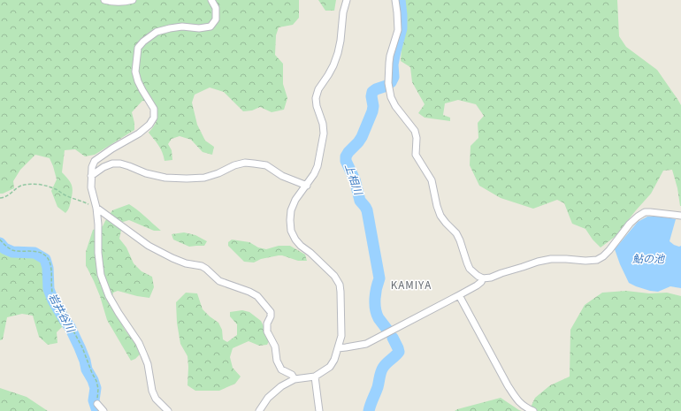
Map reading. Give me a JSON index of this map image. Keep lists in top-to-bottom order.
{
  "districts": ["KAMIYA"],
  "water": ["上相川", "鮎の池", "岩井谷川"]
}
